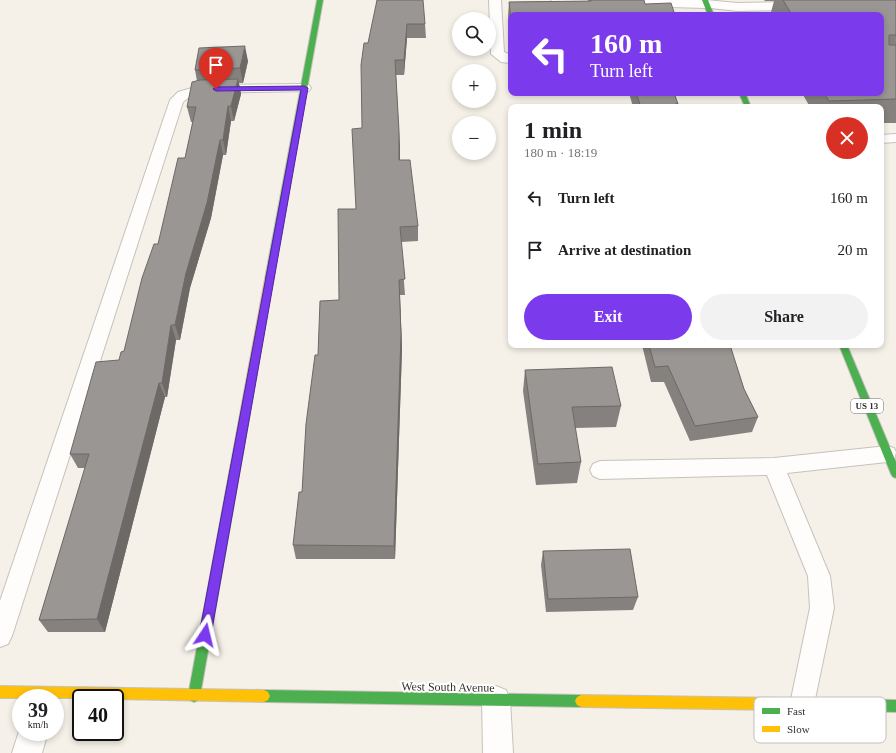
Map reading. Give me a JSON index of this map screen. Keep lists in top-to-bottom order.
{
  "streets": {
    "street": ["US 13", "West South Avenue"]
  },
  "legend": ["Fast", "Slow"],
  "page": {
    "map_buttons": ["+", "−"],
    "turn": ["160 m", "Turn left"],
    "heading": ["1 min", "180 m · 18:19"],
    "list": [
      {
        "name": "Turn left",
        "value": "160 m"
      },
      {
        "name": "Arrive at destination",
        "value": "20 m"
      }
    ],
    "buttons": ["Exit", "Share"],
    "speed": "39 km/h",
    "limit": "40"
  }
}
